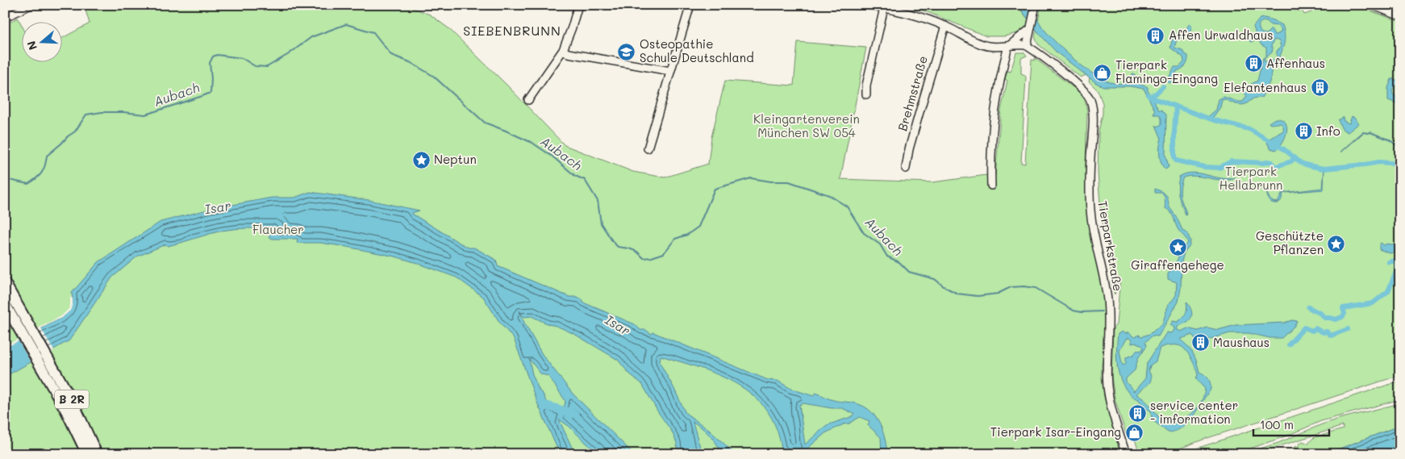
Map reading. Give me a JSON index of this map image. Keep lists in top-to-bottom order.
{
  "streets": {
    "highway": ["B 2R"],
    "street": ["Brehmstraße", "Tierparkstraße"]
  },
  "districts": ["SIEBENBRUNN"],
  "water": ["Aubach", "Isar"],
  "parks": ["Kleingartenverein München SW 054", "Tierpark Hellabrunn", "Flaucher"],
  "places": {
    "building": [
      "Affen Urwaldhaus",
      "Affenhaus",
      "Elefantenhaus",
      "Info",
      "Maushaus",
      "service center - imformation"
    ],
    "school or university": ["Osteopathie Schule Deutschland"],
    "shop": ["Tierpark Flamingo-Eingang", "Tierpark Isar-Eingang"],
    "place": ["Neptun", "Geschützte Pflanzen", "Giraffengehege"]
  },
  "scale_bar": "100 m",
  "north": "left"
}
